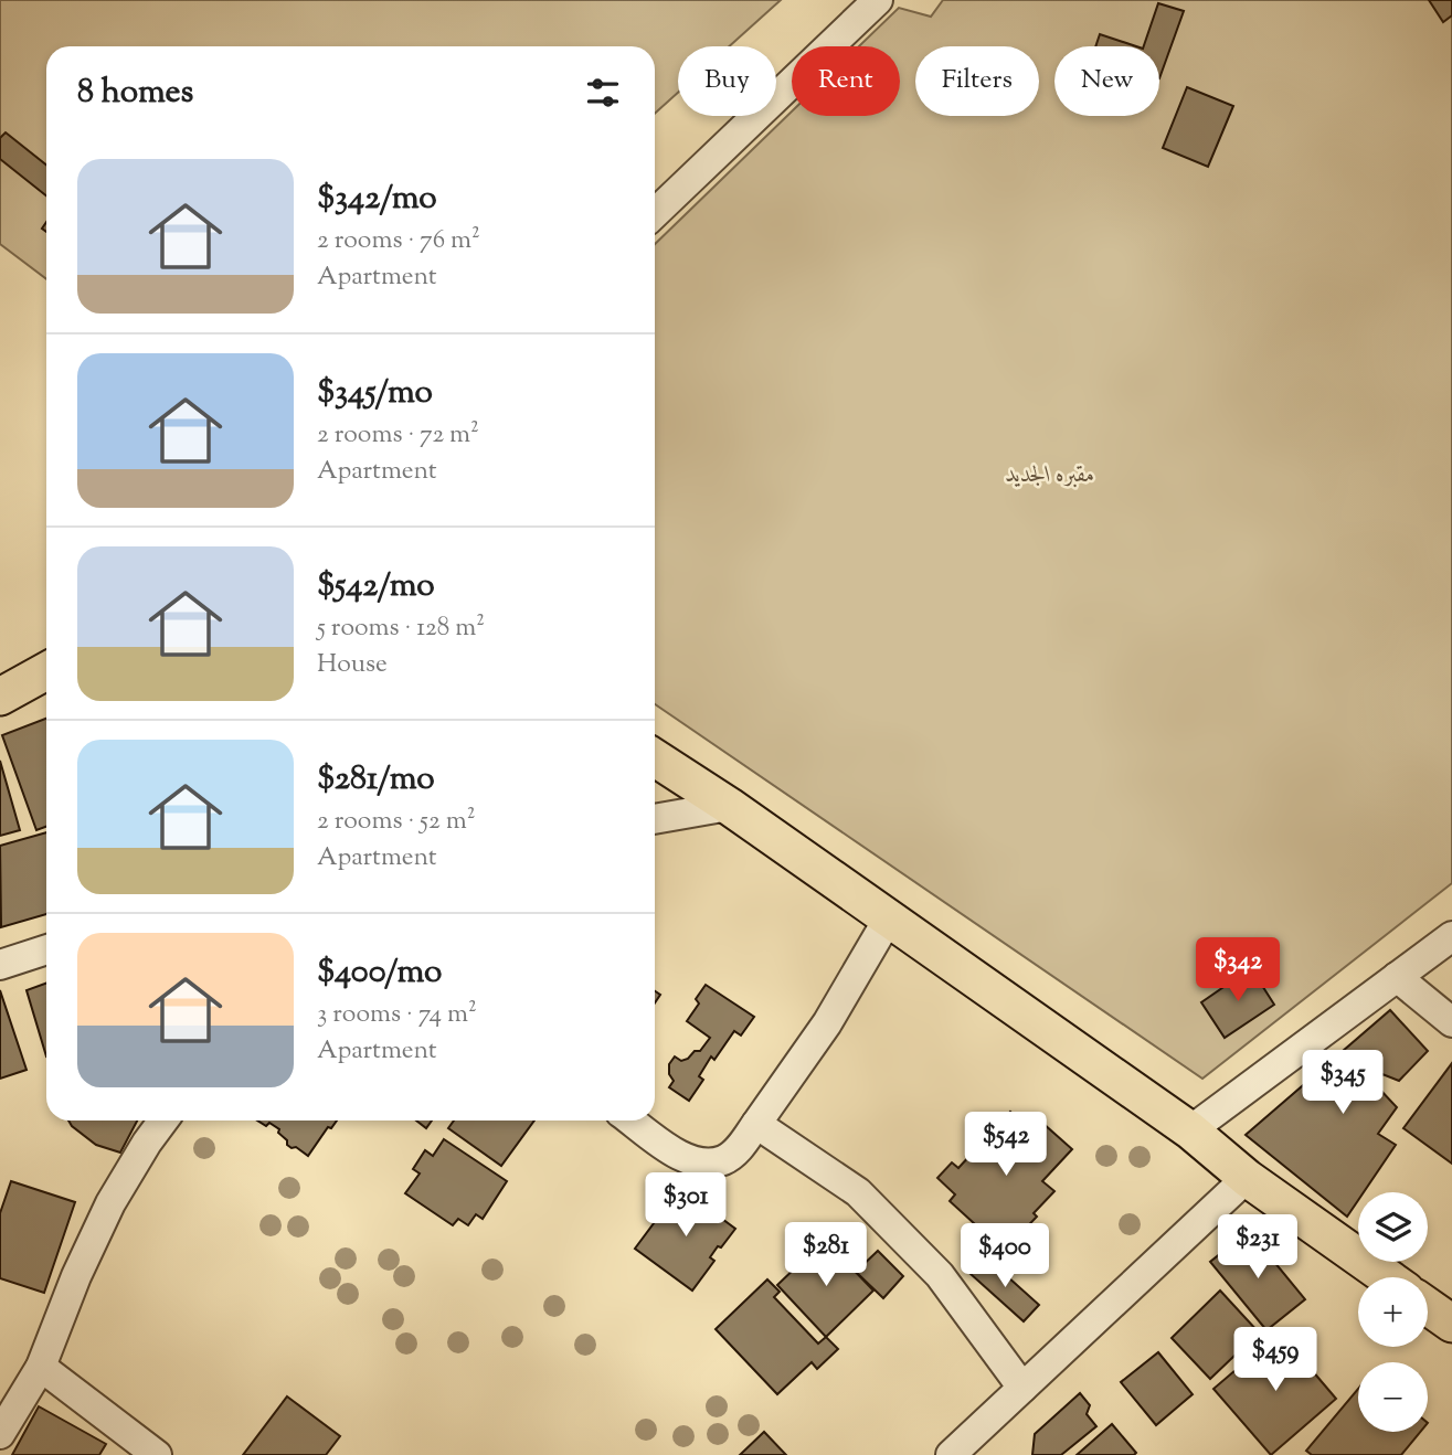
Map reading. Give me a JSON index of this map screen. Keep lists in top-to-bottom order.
{
  "parks": ["مقبره الجديد"],
  "page": {
    "chip": [
      "Buy",
      "Rent",
      "Filters",
      "New"
    ],
    "heading": "8 homes",
    "list": [
      {
        "name": "$342/mo",
        "note": "2 rooms · 76 m² · Apartment"
      },
      {
        "name": "$345/mo",
        "note": "2 rooms · 72 m² · Apartment"
      },
      {
        "name": "$542/mo",
        "note": "5 rooms · 128 m² · House"
      },
      {
        "name": "$281/mo",
        "note": "2 rooms · 52 m² · Apartment"
      },
      {
        "name": "$400/mo",
        "note": "3 rooms · 74 m² · Apartment"
      }
    ],
    "price": [
      "$342",
      "$345",
      "$542",
      "$301",
      "$231",
      "$281",
      "$400",
      "$459"
    ],
    "map_buttons": ["+", "−"]
  }
}
